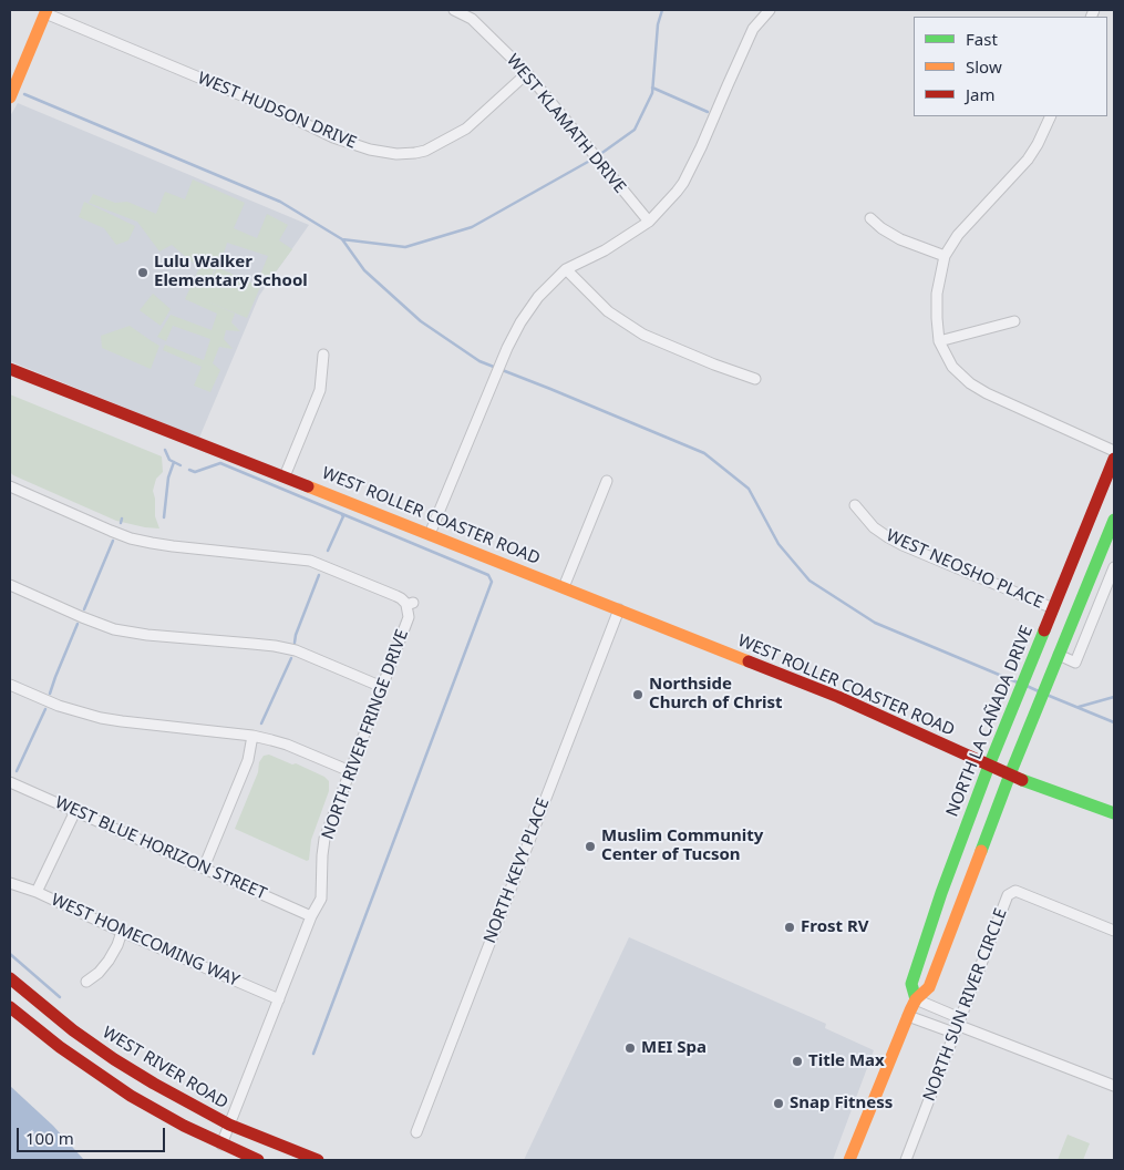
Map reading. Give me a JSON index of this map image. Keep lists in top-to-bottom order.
{
  "streets": {
    "main road": ["WEST ROLLER COASTER ROAD", "NORTH LA CAÑADA DRIVE", "WEST RIVER ROAD"],
    "street": [
      "WEST HUDSON DRIVE",
      "WEST KLAMATH DRIVE",
      "WEST NEOSHO PLACE",
      "NORTH RIVER FRINGE DRIVE",
      "WEST BLUE HORIZON STREET",
      "NORTH KEVY PLACE",
      "WEST HOMECOMING WAY",
      "NORTH SUN RIVER CIRCLE"
    ]
  },
  "crossings": [
    ["WEST HUDSON DRIVE", "WEST KLAMATH DRIVE"],
    ["WEST ROLLER COASTER ROAD", "NORTH LA CAÑADA DRIVE"],
    ["WEST ROLLER COASTER ROAD", "NORTH KEVY PLACE"],
    ["WEST NEOSHO PLACE", "NORTH LA CAÑADA DRIVE"],
    ["NORTH RIVER FRINGE DRIVE", "WEST BLUE HORIZON STREET"],
    ["NORTH RIVER FRINGE DRIVE", "WEST HOMECOMING WAY"],
    ["NORTH RIVER FRINGE DRIVE", "WEST RIVER ROAD"]
  ],
  "places": [
    "Lulu Walker Elementary School",
    "Northside Church of Christ",
    "Muslim Community Center of Tucson",
    "Frost RV",
    "MEI Spa",
    "Title Max",
    "Snap Fitness"
  ],
  "legend": ["Fast", "Slow", "Jam"],
  "scale_bar": "100 m"
}
